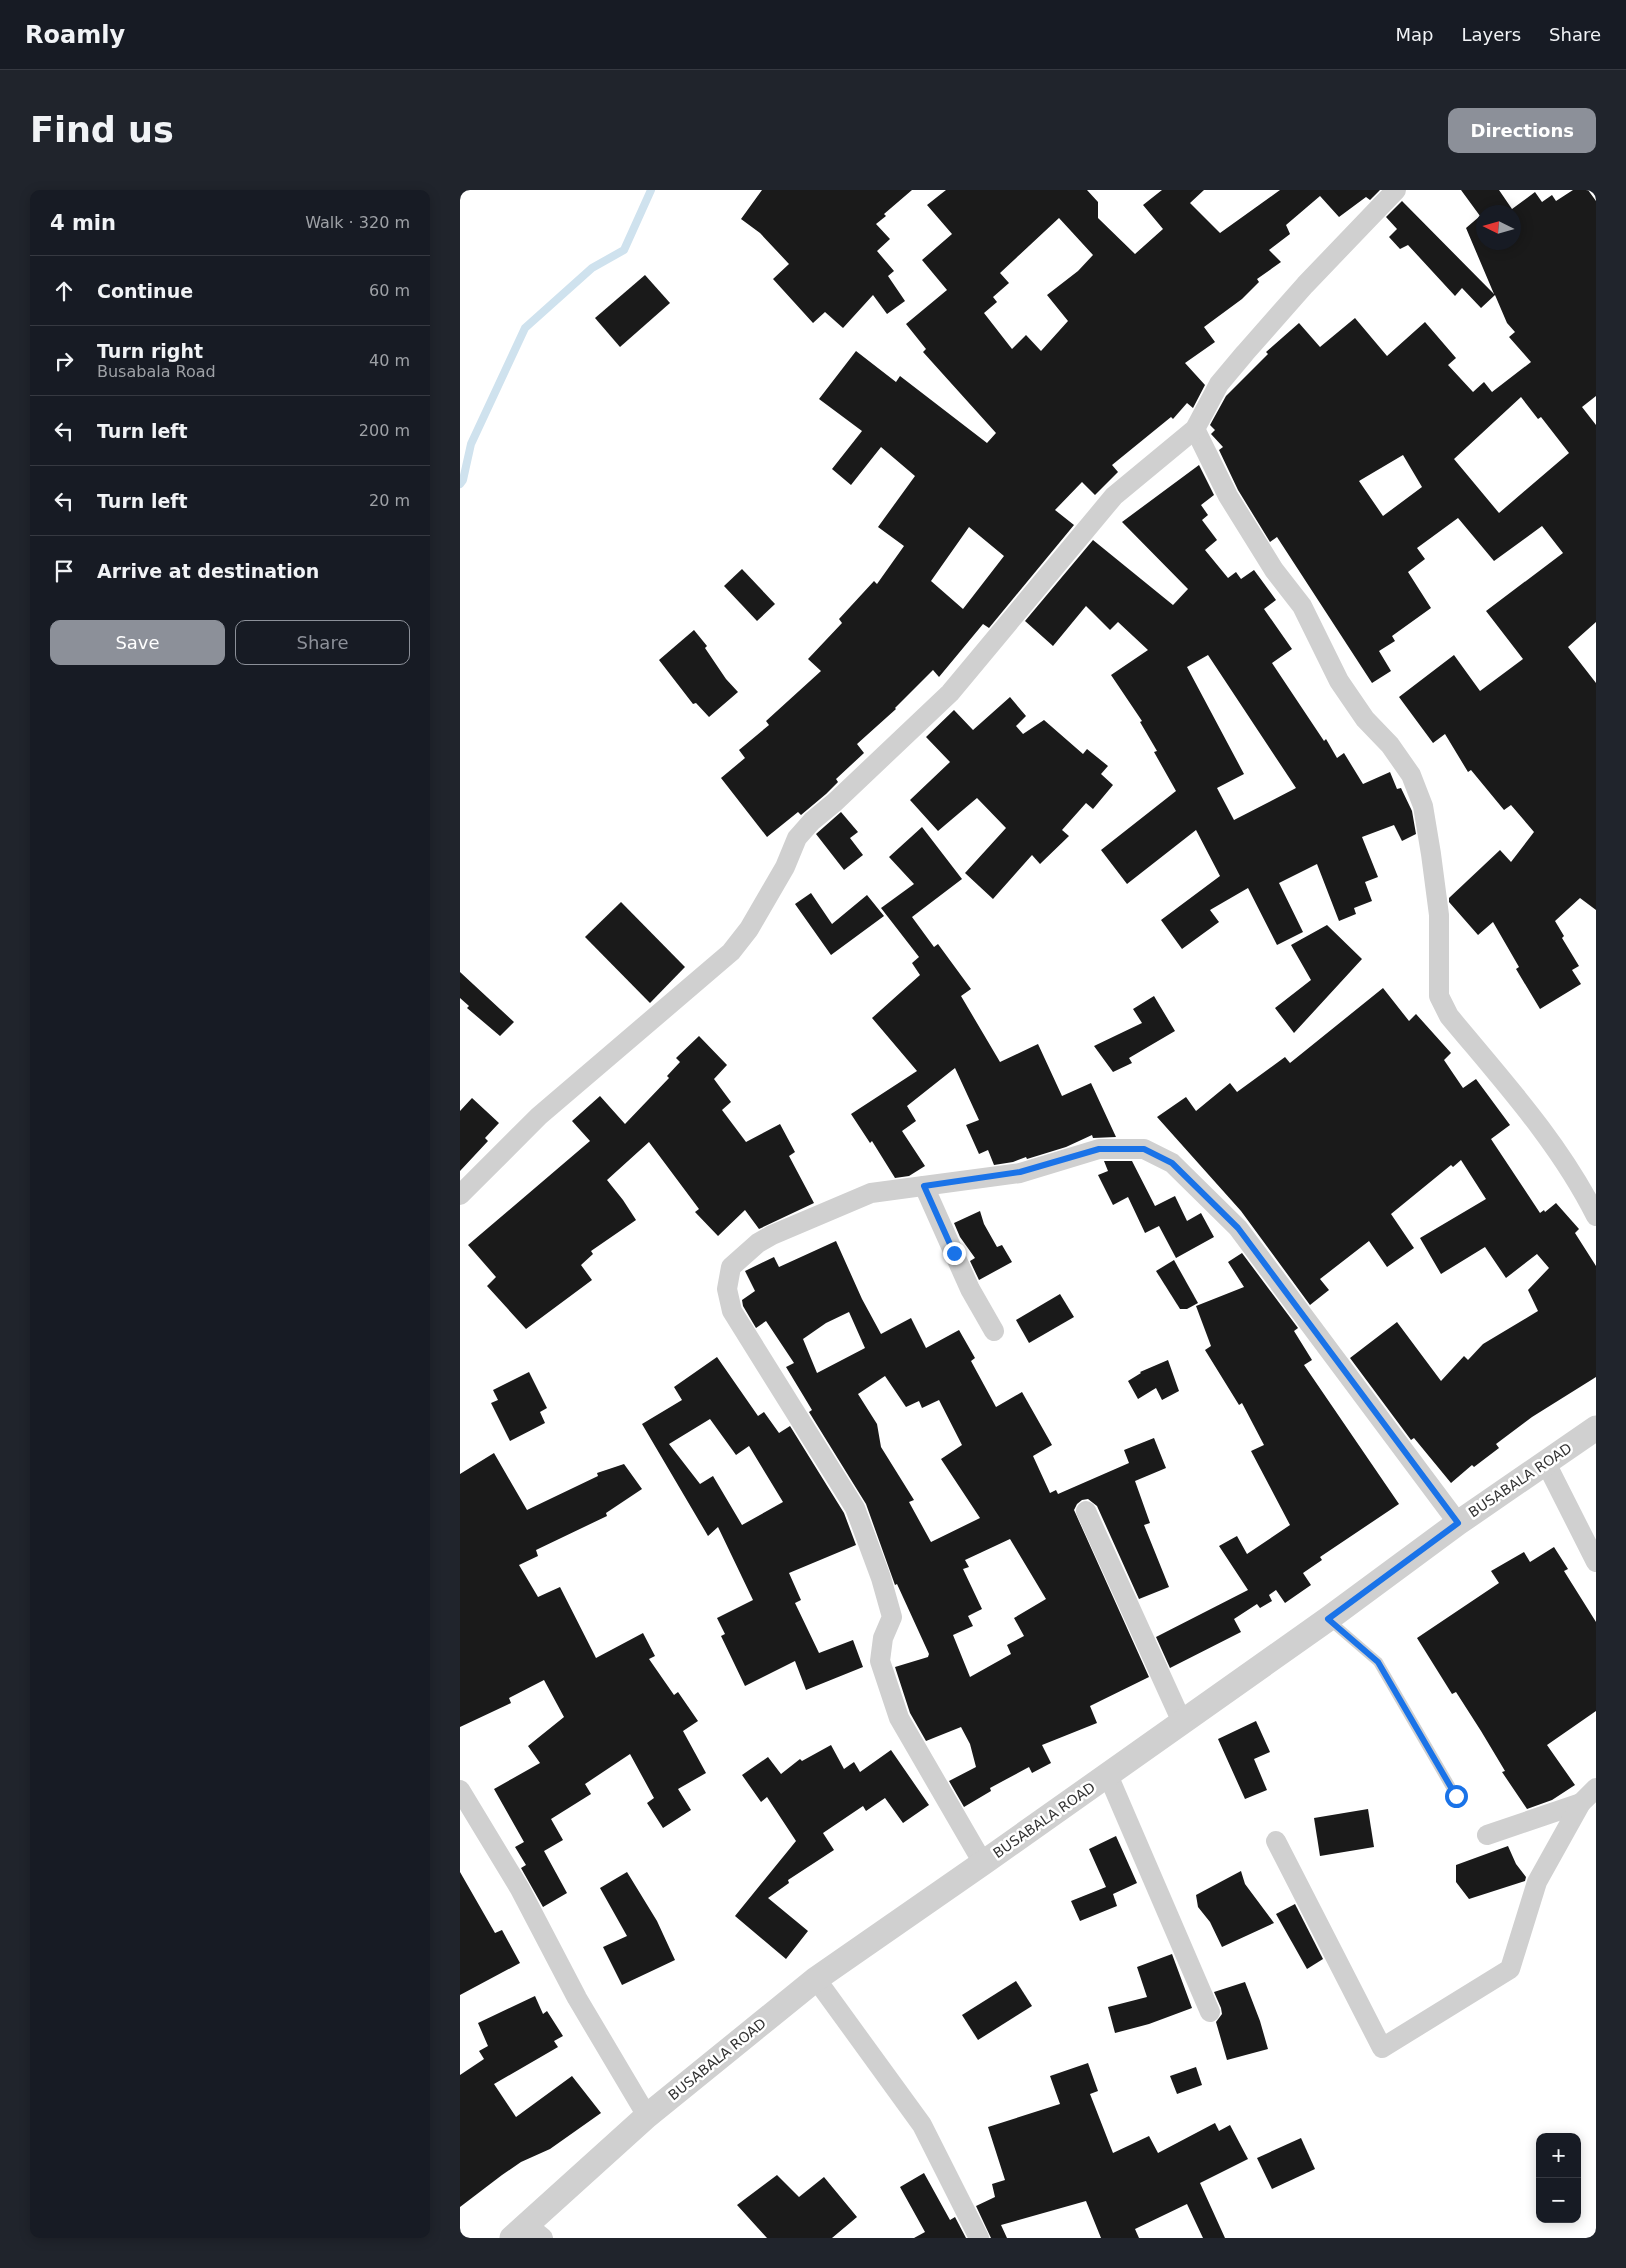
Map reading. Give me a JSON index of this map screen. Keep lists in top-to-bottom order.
{
  "streets": {
    "street": ["BUSABALA ROAD"]
  },
  "north": "left",
  "page": {
    "header": "Roamly",
    "nav": ["Map", "Layers", "Share"],
    "buttons": [
      "Directions",
      ["Save", "Share"]
    ],
    "title": "Find us",
    "heading": ["4 min", "Walk · 320 m"],
    "list": [
      ["Continue", "60 m"],
      ["Turn right", "Busabala Road", "40 m"],
      ["Turn left", "200 m"],
      ["Turn left", "20 m"],
      "Arrive at destination"
    ],
    "map_buttons": ["+", "−"]
  }
}
